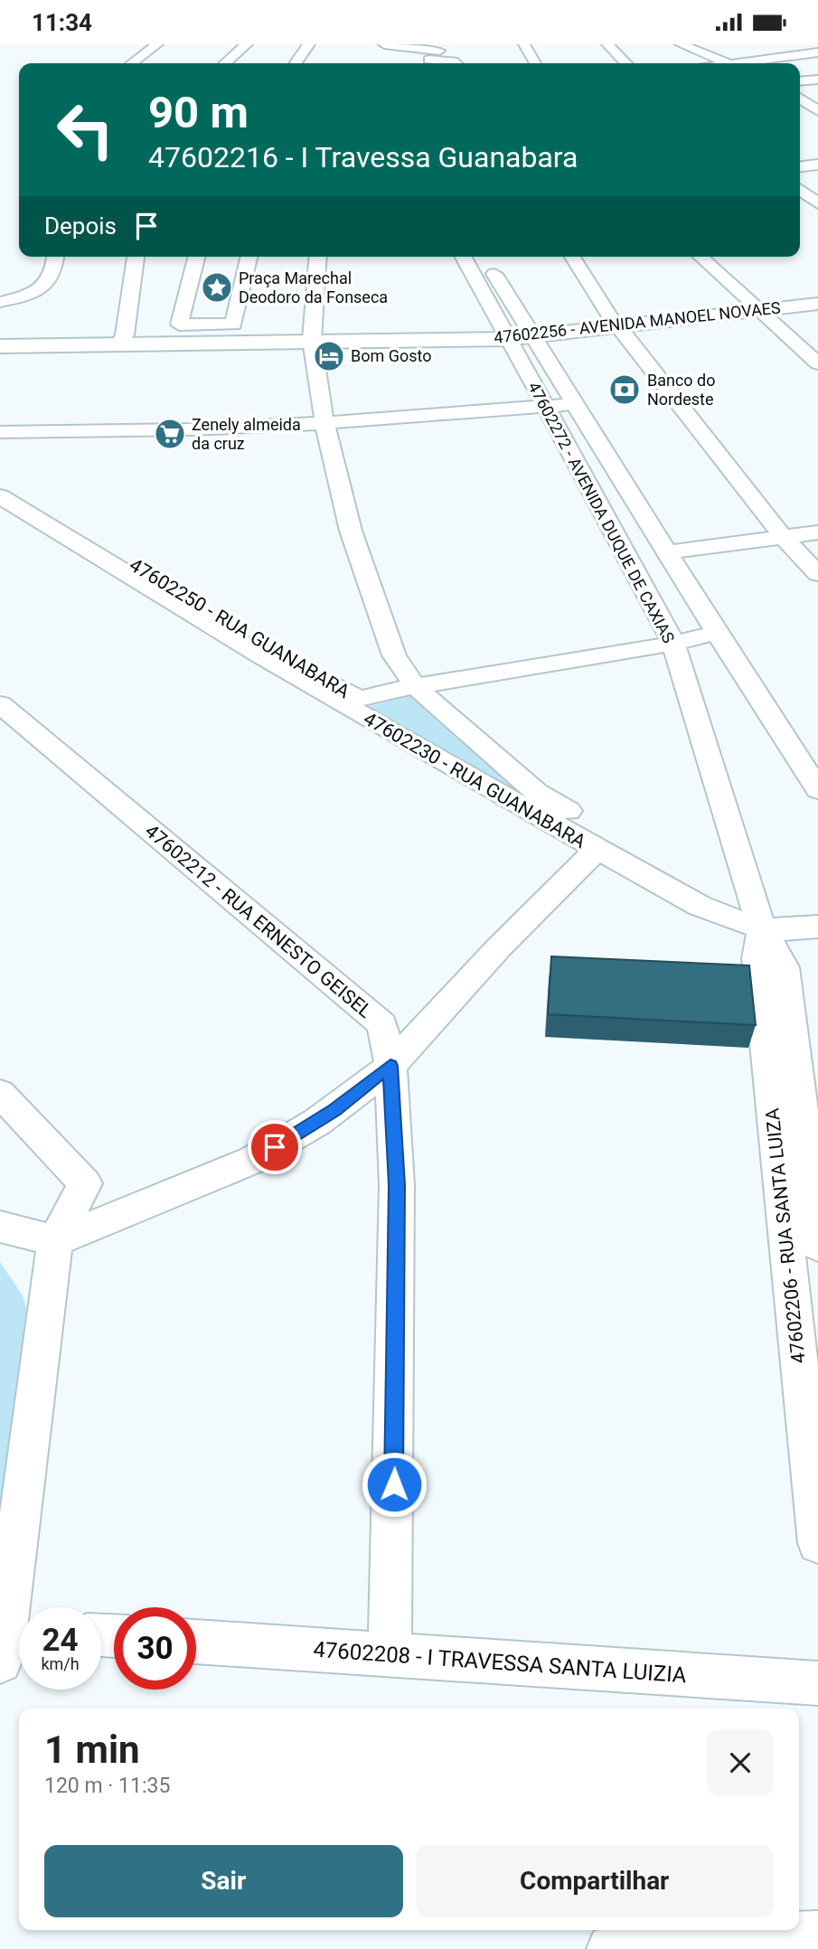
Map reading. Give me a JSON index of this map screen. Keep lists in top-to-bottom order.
{
  "streets": {
    "main road": ["47602256 - AVENIDA MANOEL NOVAES"],
    "street": [
      "47602272 - AVENIDA DUQUE DE CAXIAS",
      "47602250 - RUA GUANABARA",
      "47602230 - RUA GUANABARA",
      "47602212 - RUA ERNESTO GEISEL",
      "47602206 - RUA SANTA LUIZA",
      "47602208 - I TRAVESSA SANTA LUIZIA"
    ]
  },
  "crossings": [
    ["47602256 - AVENIDA MANOEL NOVAES", "47602272 - AVENIDA DUQUE DE CAXIAS"],
    ["47602272 - AVENIDA DUQUE DE CAXIAS", "47602250 - RUA GUANABARA"],
    ["47602272 - AVENIDA DUQUE DE CAXIAS", "47602230 - RUA GUANABARA"],
    ["47602272 - AVENIDA DUQUE DE CAXIAS", "47602206 - RUA SANTA LUIZA"],
    ["47602250 - RUA GUANABARA", "47602230 - RUA GUANABARA"],
    ["47602230 - RUA GUANABARA", "47602206 - RUA SANTA LUIZA"],
    ["47602212 - RUA ERNESTO GEISEL", "47602208 - I TRAVESSA SANTA LUIZIA"]
  ],
  "places": {
    "place": ["Praça Marechal Deodoro da Fonseca"],
    "hotel": ["Bom Gosto"],
    "bank": ["Banco do Nordeste"],
    "supermarket": ["Zenely almeida da cruz"]
  },
  "page": {
    "status": "11:34",
    "turn": ["90 m", "47602216 - I Travessa Guanabara"],
    "then": "Depois",
    "speed": "24 km/h",
    "limit": "30",
    "heading": ["1 min", "120 m · 11:35"],
    "buttons": ["Sair", "Compartilhar"]
  }
}
